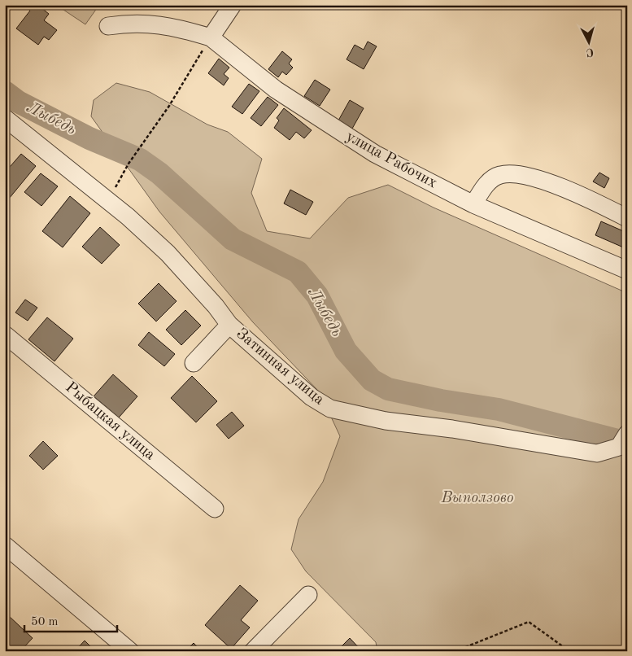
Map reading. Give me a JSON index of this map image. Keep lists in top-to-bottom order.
{
  "streets": {
    "street": ["улица Рабочих", "Затинная улица", "Рыбацкая улица"]
  },
  "water": ["Лыбедь"],
  "parks": ["Выползово"],
  "scale_bar": "50 m",
  "north": "bottom"
}
